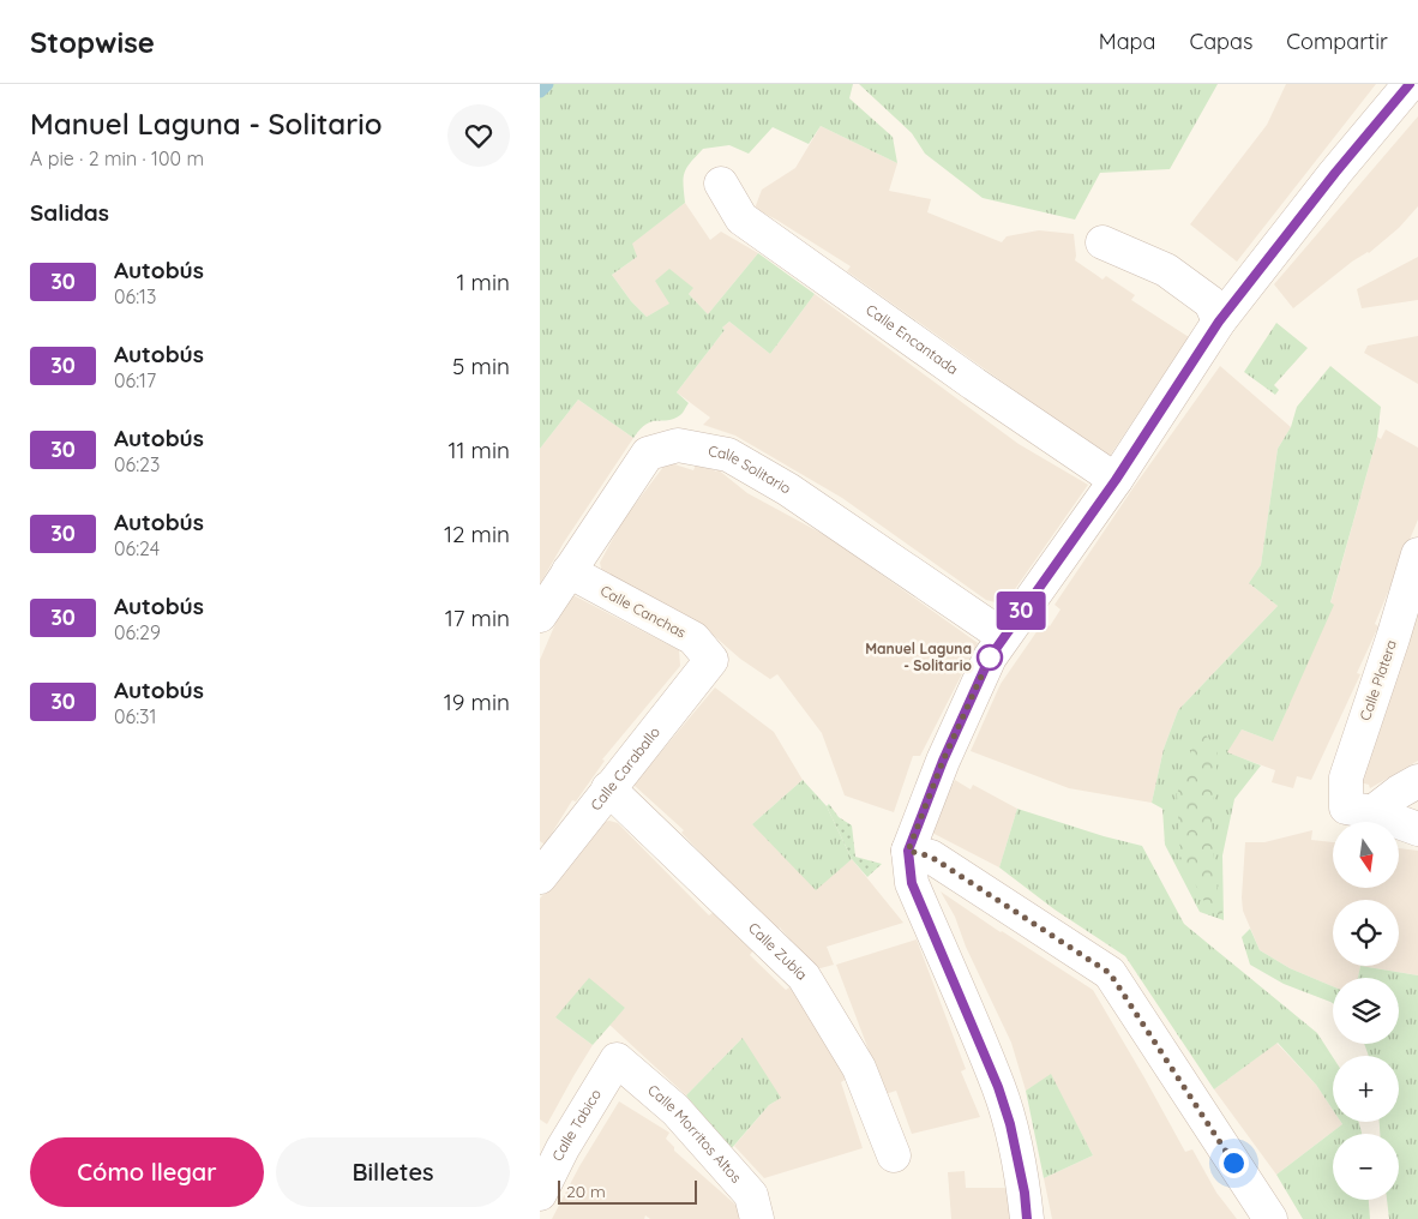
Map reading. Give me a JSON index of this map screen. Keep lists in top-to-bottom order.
{
  "streets": {
    "street": [
      "Calle Encantada",
      "Calle Solitario",
      "Calle Canchas",
      "Calle Platera",
      "Calle Caraballo",
      "Calle Zubía",
      "Calle Tabico",
      "Calle Morritos Altos"
    ]
  },
  "crossings": [
    ["Calle Solitario", "Calle Canchas"],
    ["Calle Canchas", "Calle Caraballo"],
    ["Calle Caraballo", "Calle Zubía"],
    ["Calle Tabico", "Calle Morritos Altos"]
  ],
  "places": ["Manuel Laguna - Solitario"],
  "lines": ["bus line 30"],
  "scale_bar": "20 m",
  "north": "bottom",
  "page": {
    "header": "Stopwise",
    "nav": ["Mapa", "Capas", "Compartir"],
    "heading": [
      ["Manuel Laguna - Solitario", "A pie · 2 min · 100 m"],
      "Salidas"
    ],
    "on_map": "30",
    "list": [
      {
        "mark": "30",
        "name": "Autobús",
        "note": "06:13",
        "value": "1 min"
      },
      {
        "mark": "30",
        "name": "Autobús",
        "note": "06:17",
        "value": "5 min"
      },
      {
        "mark": "30",
        "name": "Autobús",
        "note": "06:23",
        "value": "11 min"
      },
      {
        "mark": "30",
        "name": "Autobús",
        "note": "06:24",
        "value": "12 min"
      },
      {
        "mark": "30",
        "name": "Autobús",
        "note": "06:29",
        "value": "17 min"
      },
      {
        "mark": "30",
        "name": "Autobús",
        "note": "06:31",
        "value": "19 min"
      }
    ],
    "map_buttons": ["+", "−"],
    "buttons": ["Cómo llegar", "Billetes"],
    "scale": "20 m"
  }
}
